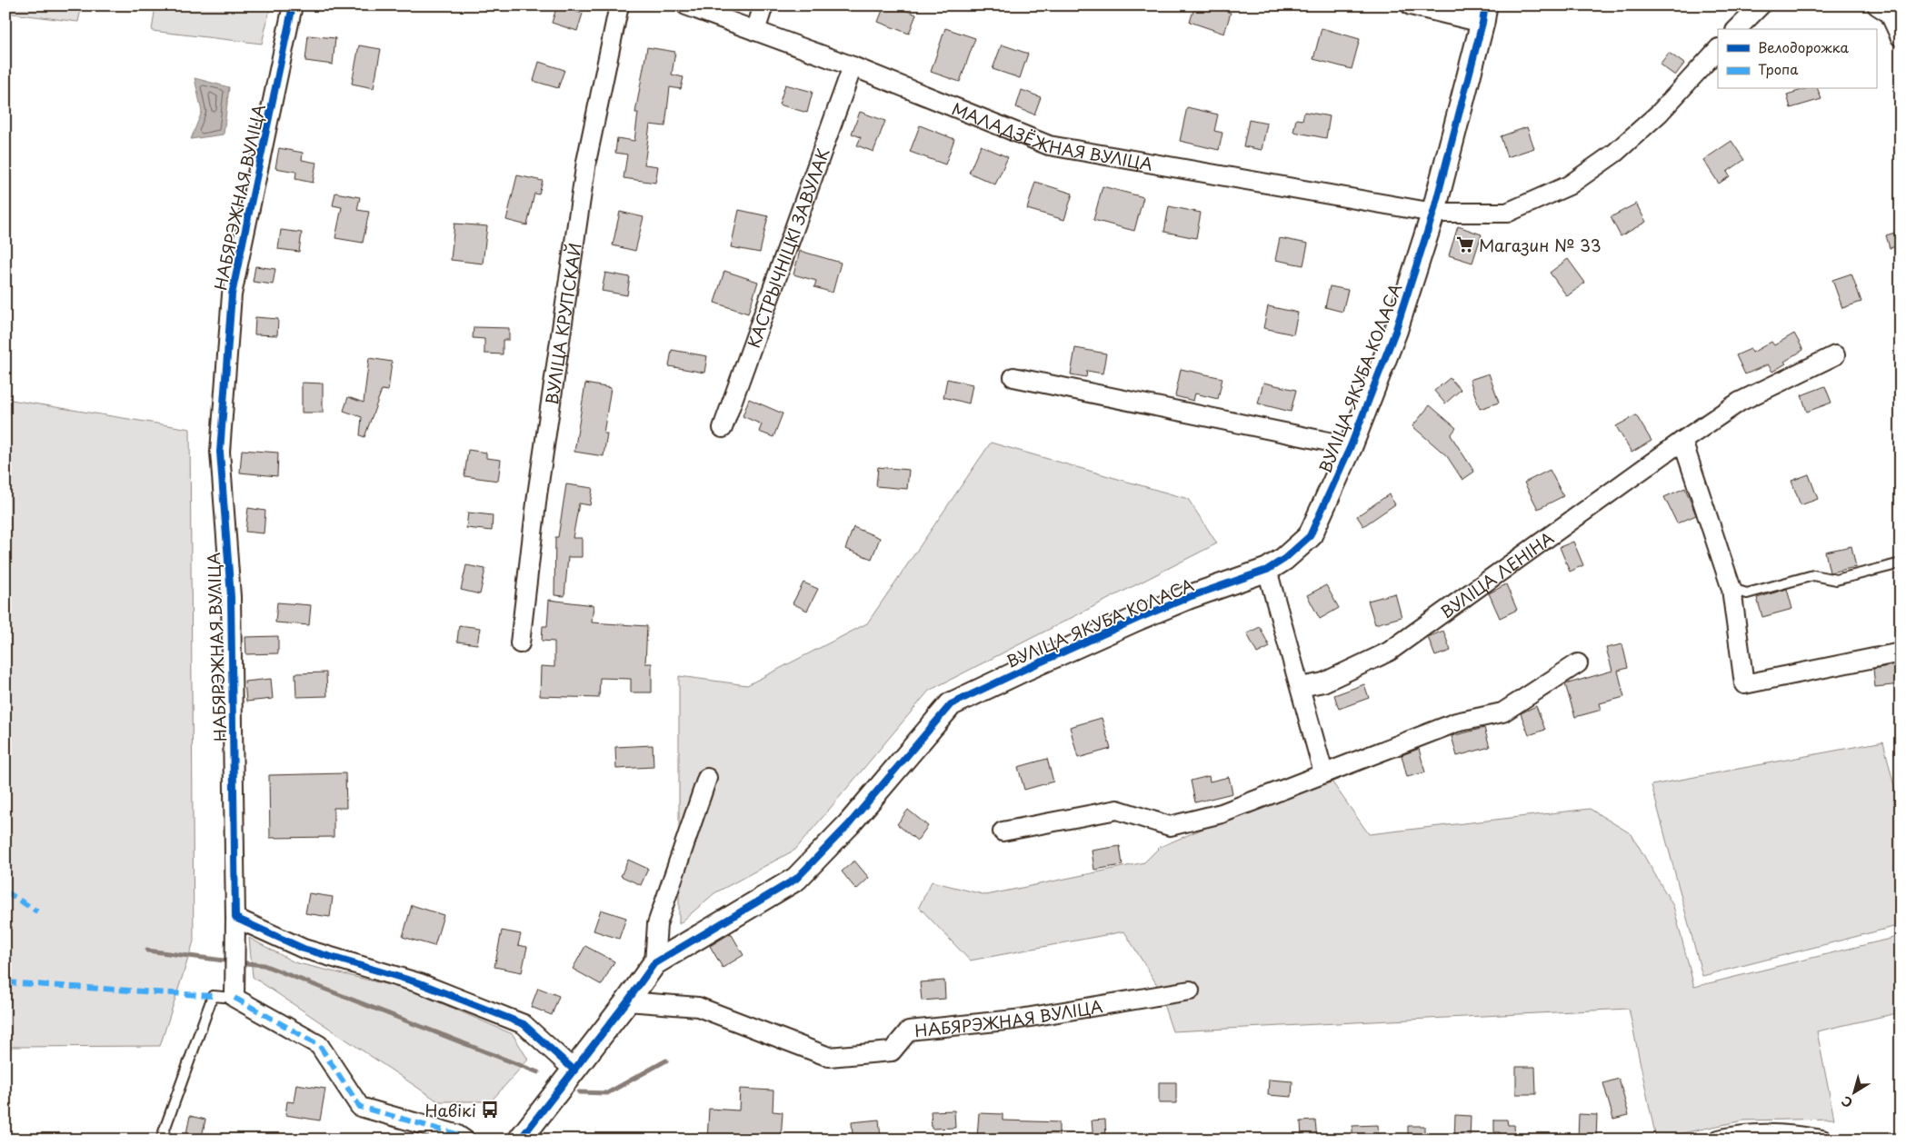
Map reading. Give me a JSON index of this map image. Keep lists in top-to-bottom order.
{
  "streets": {
    "street": [
      "МАЛАДЗЁЖНАЯ ВУЛІЦА",
      "НАБЯРЭЖНАЯ ВУЛІЦА",
      "КАСТРЫЧНІЦКІ ЗАВУЛАК",
      "ВУЛІЦА КРУПСКАЙ",
      "ВУЛІЦА ЯКУБА КОЛАСА",
      "ВУЛІЦА ЛЕНІНА"
    ]
  },
  "crossings": [
    ["МАЛАДЗЁЖНАЯ ВУЛІЦА", "КАСТРЫЧНІЦКІ ЗАВУЛАК"],
    ["МАЛАДЗЁЖНАЯ ВУЛІЦА", "ВУЛІЦА ЯКУБА КОЛАСА"],
    ["НАБЯРЭЖНАЯ ВУЛІЦА", "ВУЛІЦА ЯКУБА КОЛАСА"]
  ],
  "places": {
    "supermarket": ["Магазин № 33"],
    "bus stop": ["Навікі"]
  },
  "legend": ["Велодорожка", "Тропа"],
  "north": "bottom left"
}
